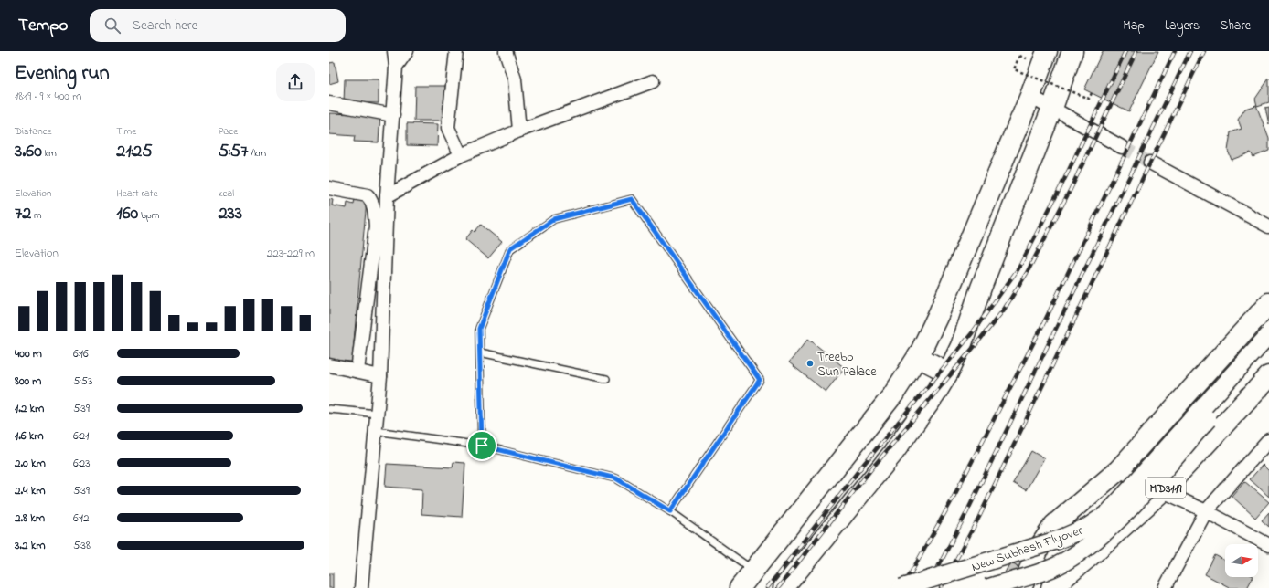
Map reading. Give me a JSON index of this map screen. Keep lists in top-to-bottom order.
{
  "streets": {
    "main road": ["MD3119", "New Subhash Flyover"]
  },
  "places": ["Treebo Sun Palace"],
  "north": "right",
  "page": {
    "header": "Tempo",
    "search": "Search here",
    "nav": ["Map", "Layers", "Share"],
    "heading": ["Evening run", "18:19 · 9 × 400 m"],
    "stats": [
      ["Distance", "3.60 km"],
      ["Time", "21:25"],
      ["Pace", "5:57 /km"],
      ["Elevation", "72 m"],
      ["Heart rate", "160 bpm"],
      ["kcal", "233"]
    ],
    "chart": ["Elevation", "223–229 m"],
    "list": [
      {
        "name": "400 m",
        "note": "6:16"
      },
      {
        "name": "800 m",
        "note": "5:53"
      },
      {
        "name": "1.2 km",
        "note": "5:39"
      },
      {
        "name": "1.6 km",
        "note": "6:21"
      },
      {
        "name": "2.0 km",
        "note": "6:23"
      },
      {
        "name": "2.4 km",
        "note": "5:39"
      },
      {
        "name": "2.8 km",
        "note": "6:12"
      },
      {
        "name": "3.2 km",
        "note": "5:38"
      }
    ]
  }
}
